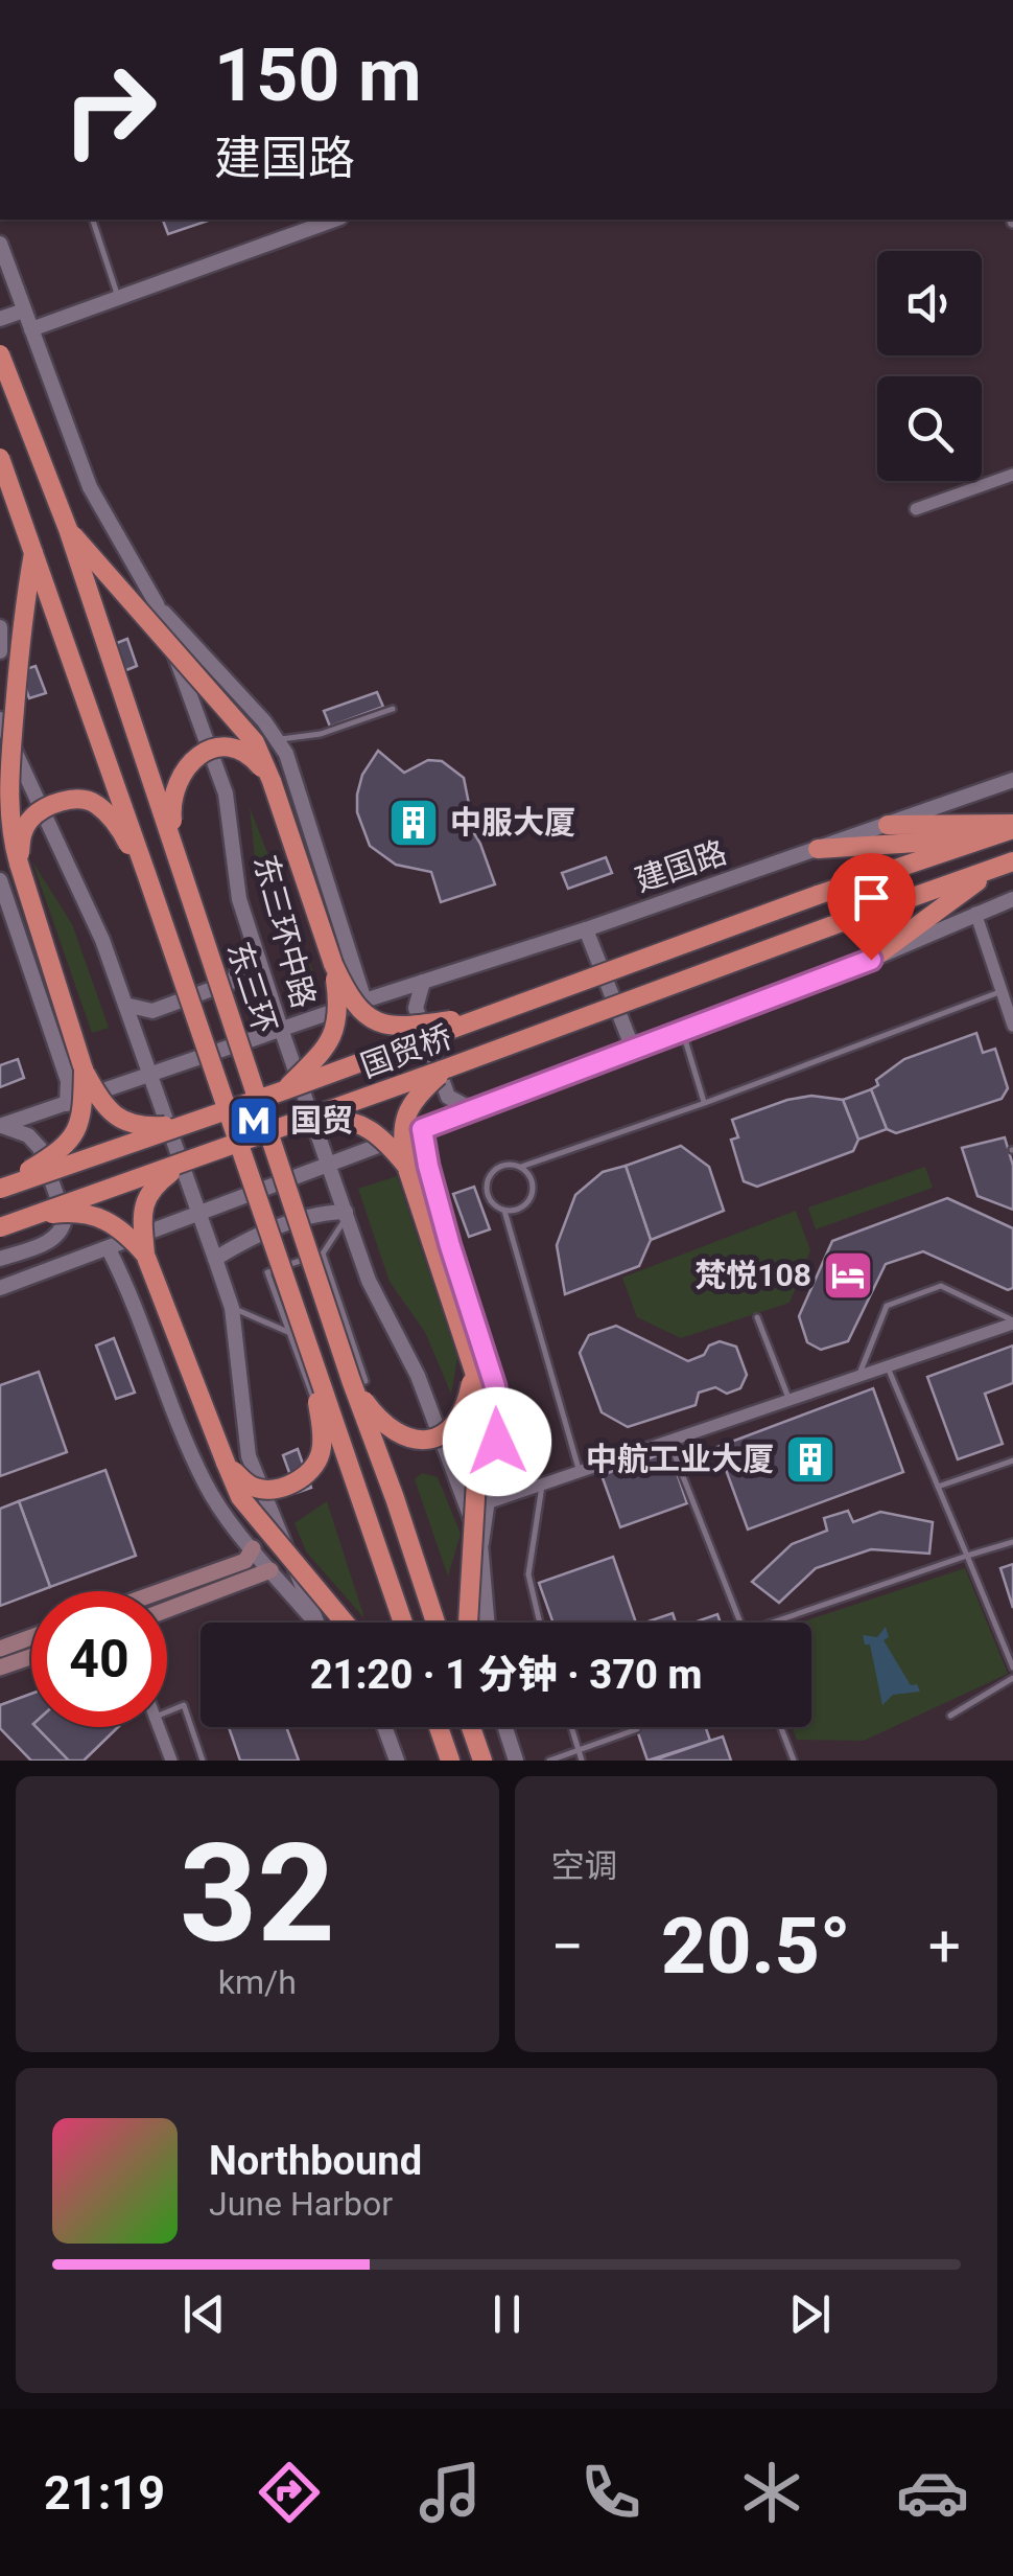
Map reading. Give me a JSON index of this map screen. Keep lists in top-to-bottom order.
{
  "streets": {
    "highway": ["东三环", "国贸桥"],
    "street": ["建国路", "东三环中路"]
  },
  "crossings": [
    ["建国路", "东三环中路"]
  ],
  "places": {
    "building": ["中服大厦", "中航工业大厦"],
    "metro station": ["国贸"],
    "hotel": ["梵悦108"]
  },
  "page": {
    "turn": ["150 m", "建国路"],
    "limit": "40",
    "trip": "21:20 · 1 分钟 · 370 m",
    "tile": [
      ["32", "km/h"],
      "空调"
    ],
    "heat": ["−", "20.5°", "+"],
    "song": ["Northbound", "June Harbor"],
    "tabs": "21:19"
  }
}
